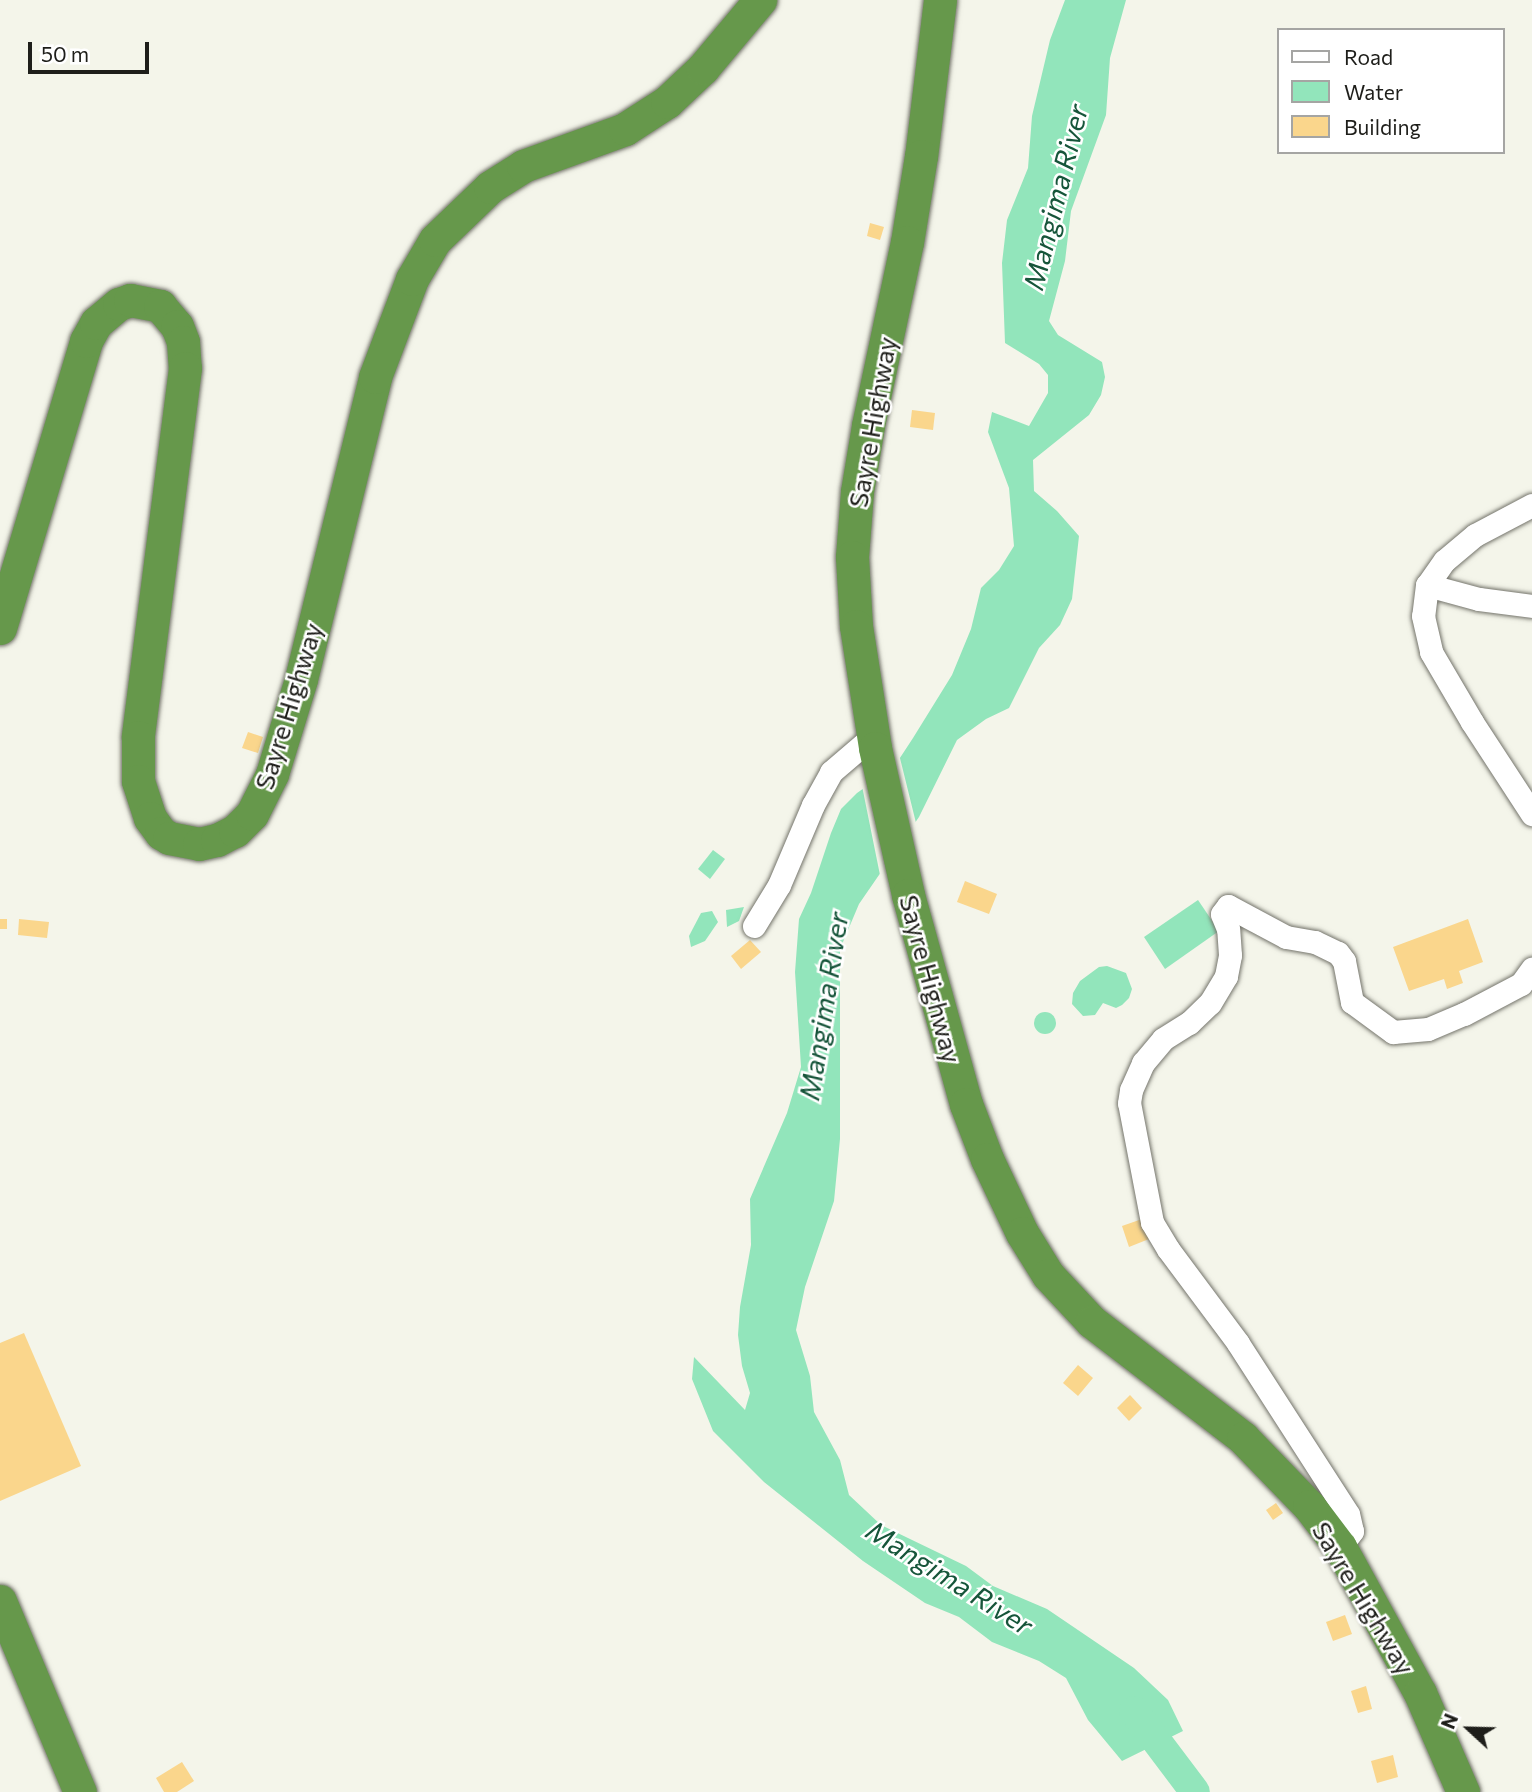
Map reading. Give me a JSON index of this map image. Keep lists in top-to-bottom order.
{
  "streets": {
    "highway": ["Sayre Highway"]
  },
  "water": ["Mangima River"],
  "legend": ["Road", "Water", "Building"],
  "scale_bar": "50 m",
  "north": "left"
}
